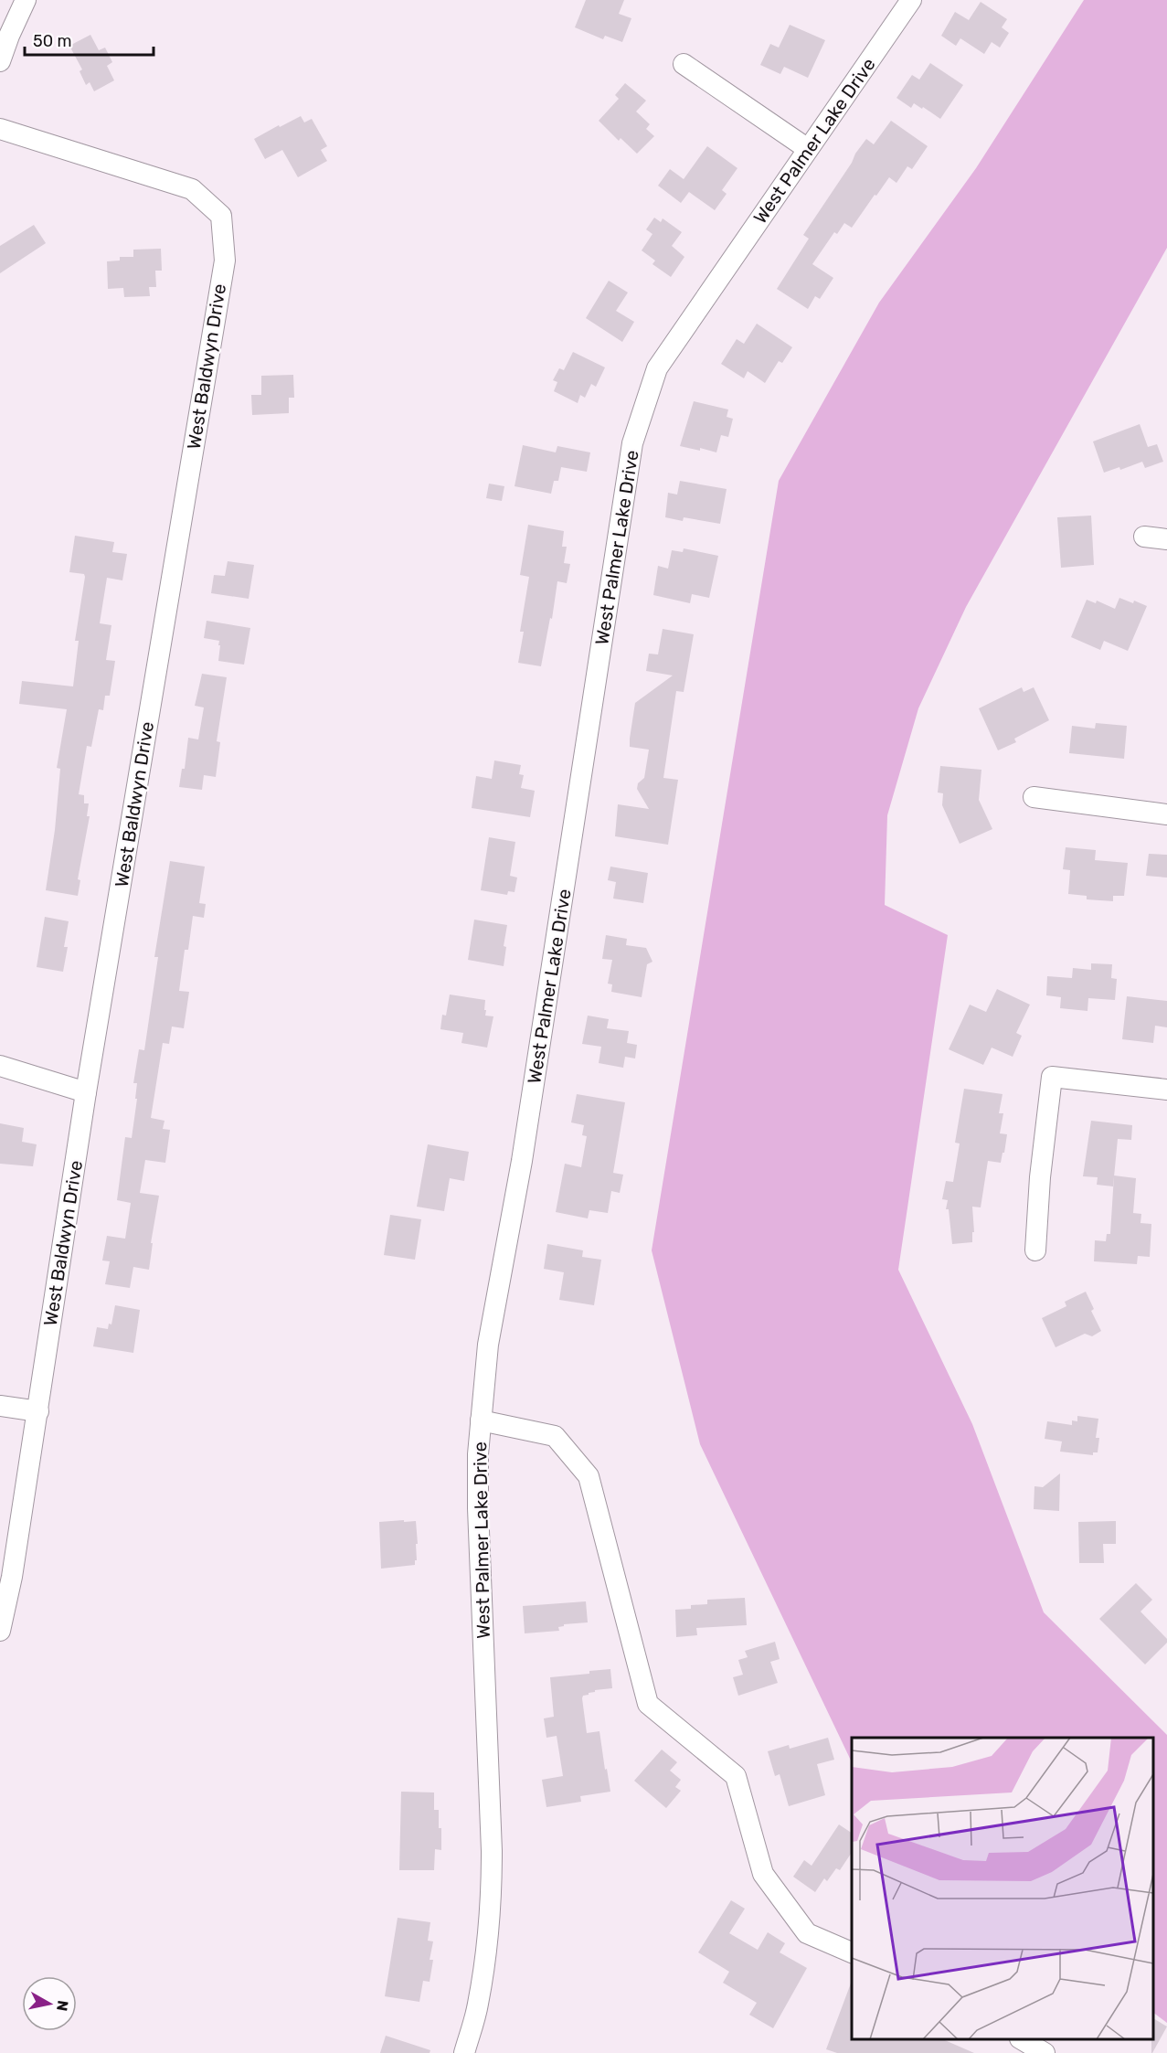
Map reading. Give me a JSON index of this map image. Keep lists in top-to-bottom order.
{
  "streets": {
    "street": ["West Palmer Lake Drive", "West Baldwyn Drive"]
  },
  "scale_bar": "50 m",
  "north": "right"
}
